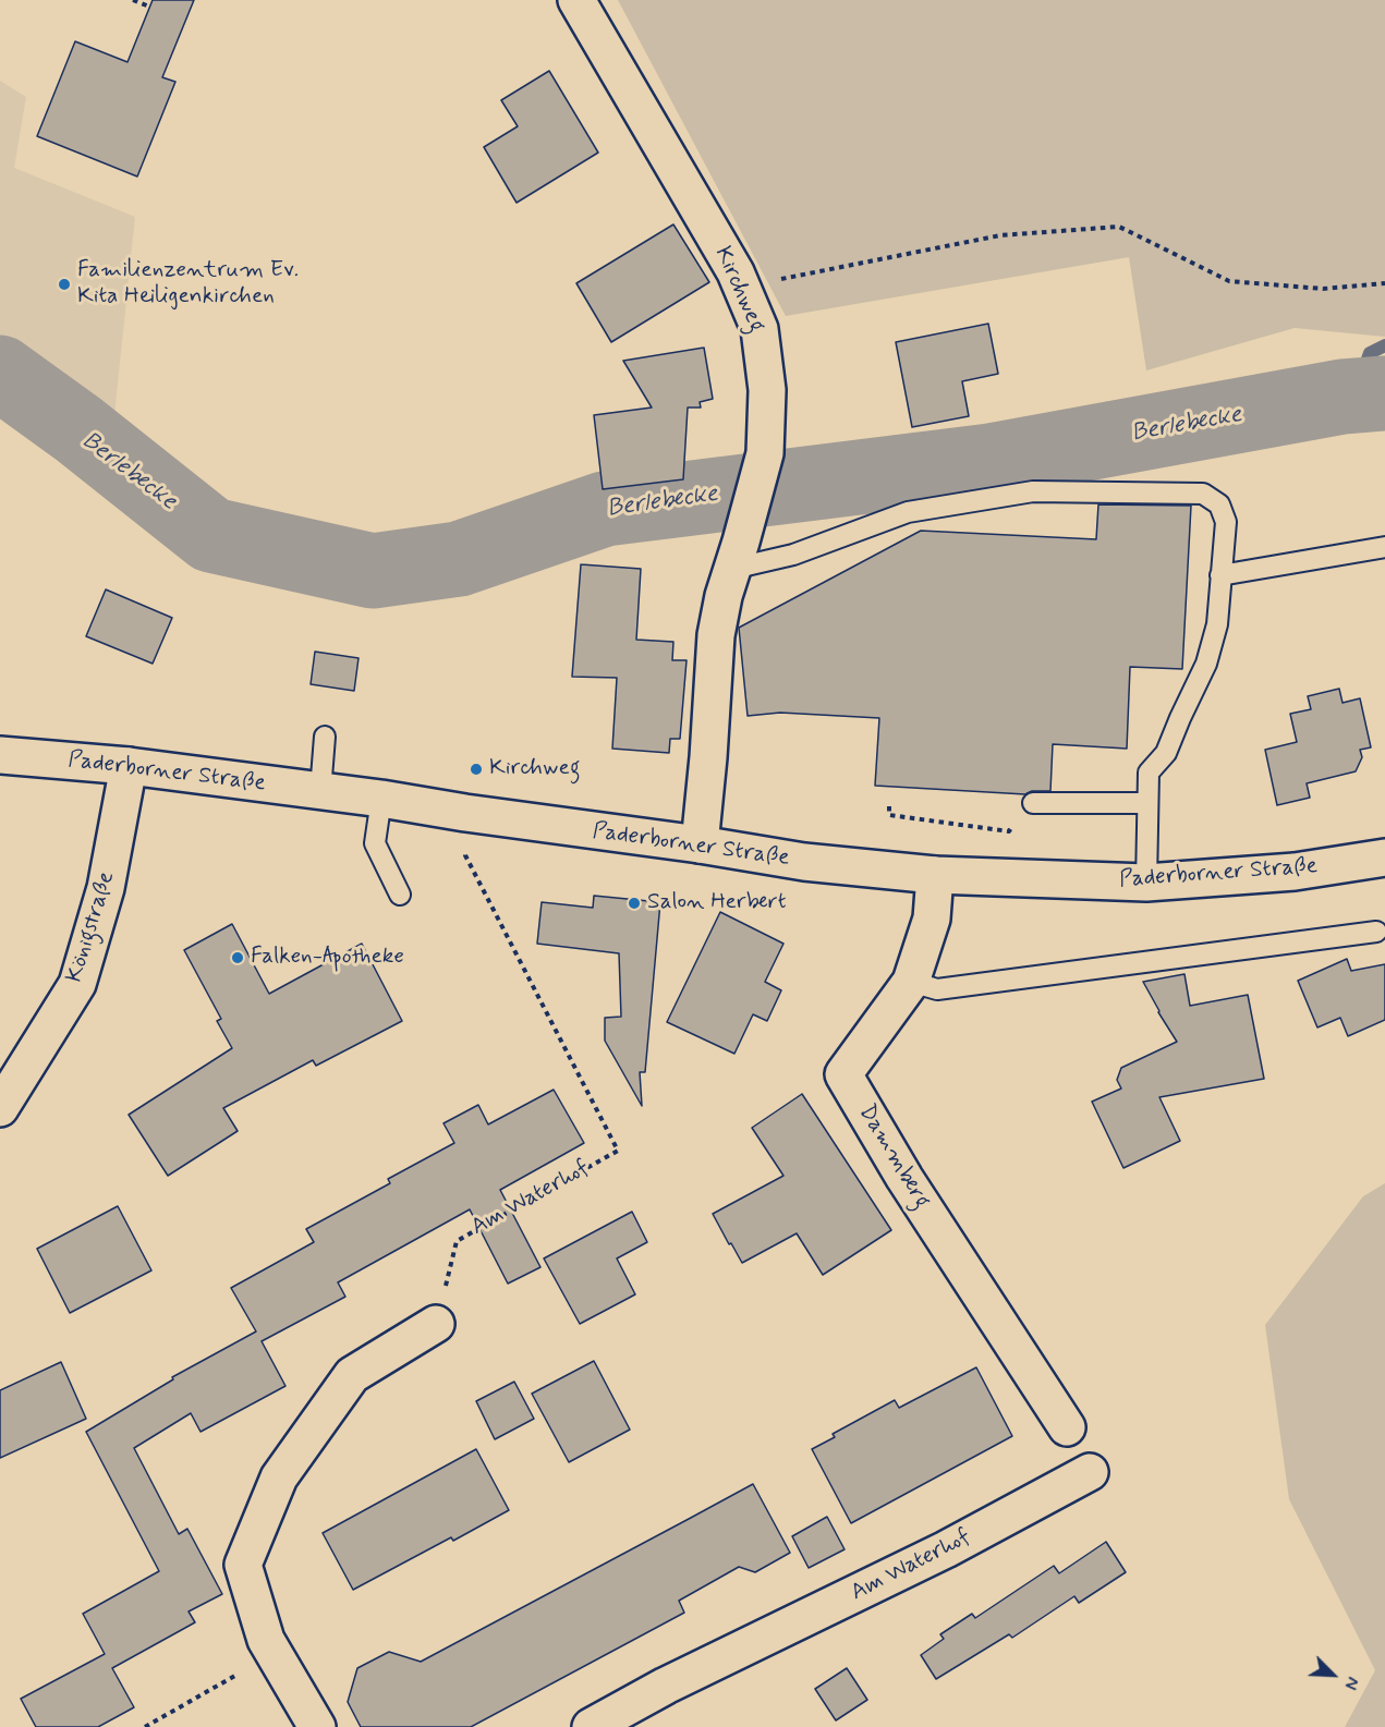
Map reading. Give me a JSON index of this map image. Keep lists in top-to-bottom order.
{
  "streets": {
    "street": [
      "Kirchweg",
      "Paderborner Straße",
      "Königstraße",
      "Dammberg",
      "Am Waterhof"
    ]
  },
  "crossings": [
    ["Kirchweg", "Paderborner Straße"],
    ["Paderborner Straße", "Königstraße"],
    ["Paderborner Straße", "Dammberg"],
    ["Paderborner Straße", "Am Waterhof"]
  ],
  "water": ["Berlebecke"],
  "places": [
    "Familienzentrum Ev. Kita Heiligenkirchen",
    "Kirchweg",
    "Salon Herbert",
    "Falken-Apotheke"
  ],
  "north": "bottom right"
}
